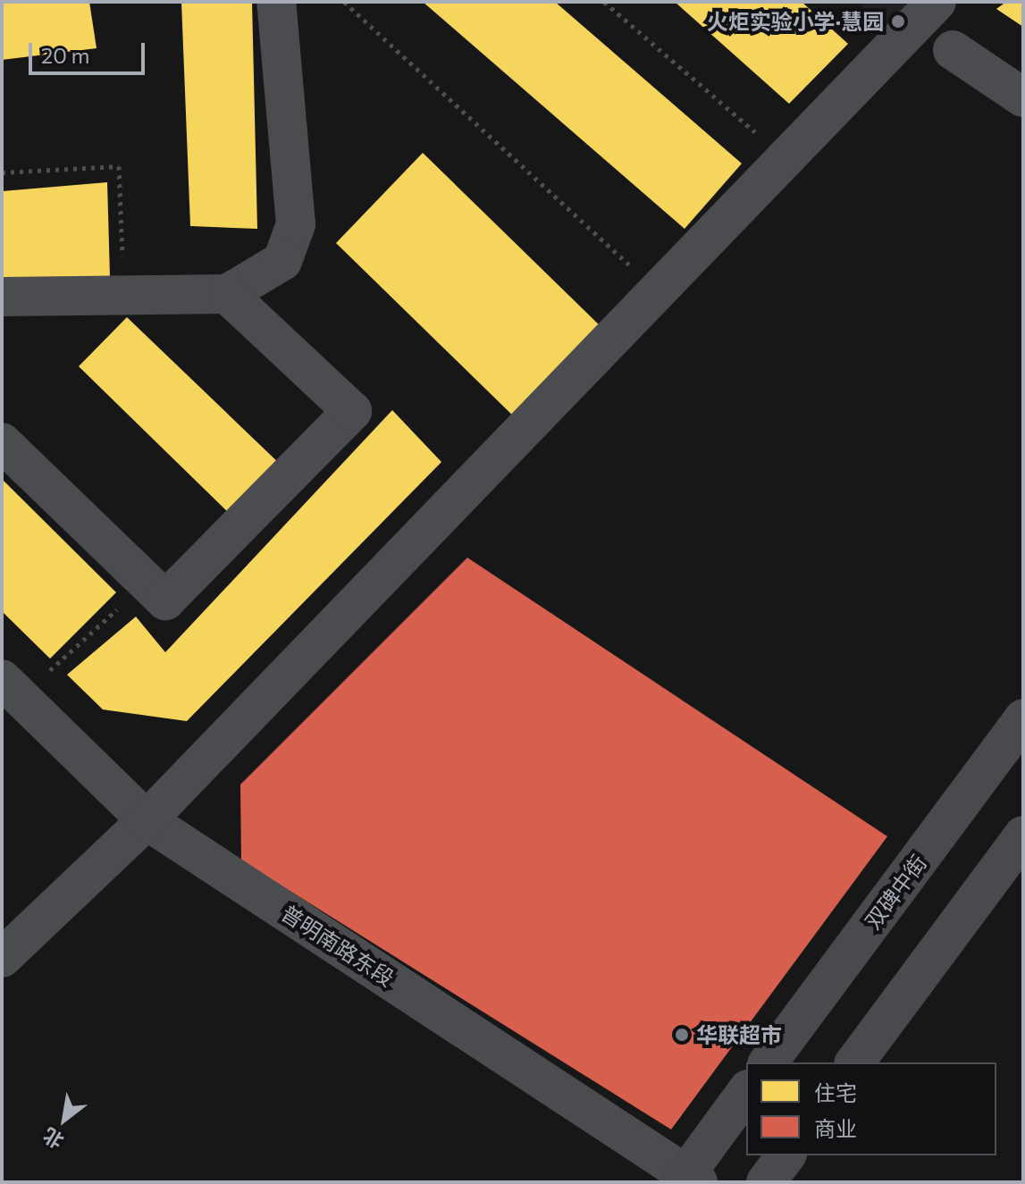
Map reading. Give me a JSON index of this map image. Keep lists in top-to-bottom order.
{
  "streets": {
    "main road": ["双碑中街"],
    "street": ["普明南路东段"]
  },
  "places": ["火炬实验小学·慧园", "华联超市"],
  "legend": ["住宅", "商业"],
  "scale_bar": "20 m",
  "north": "bottom left"
}
